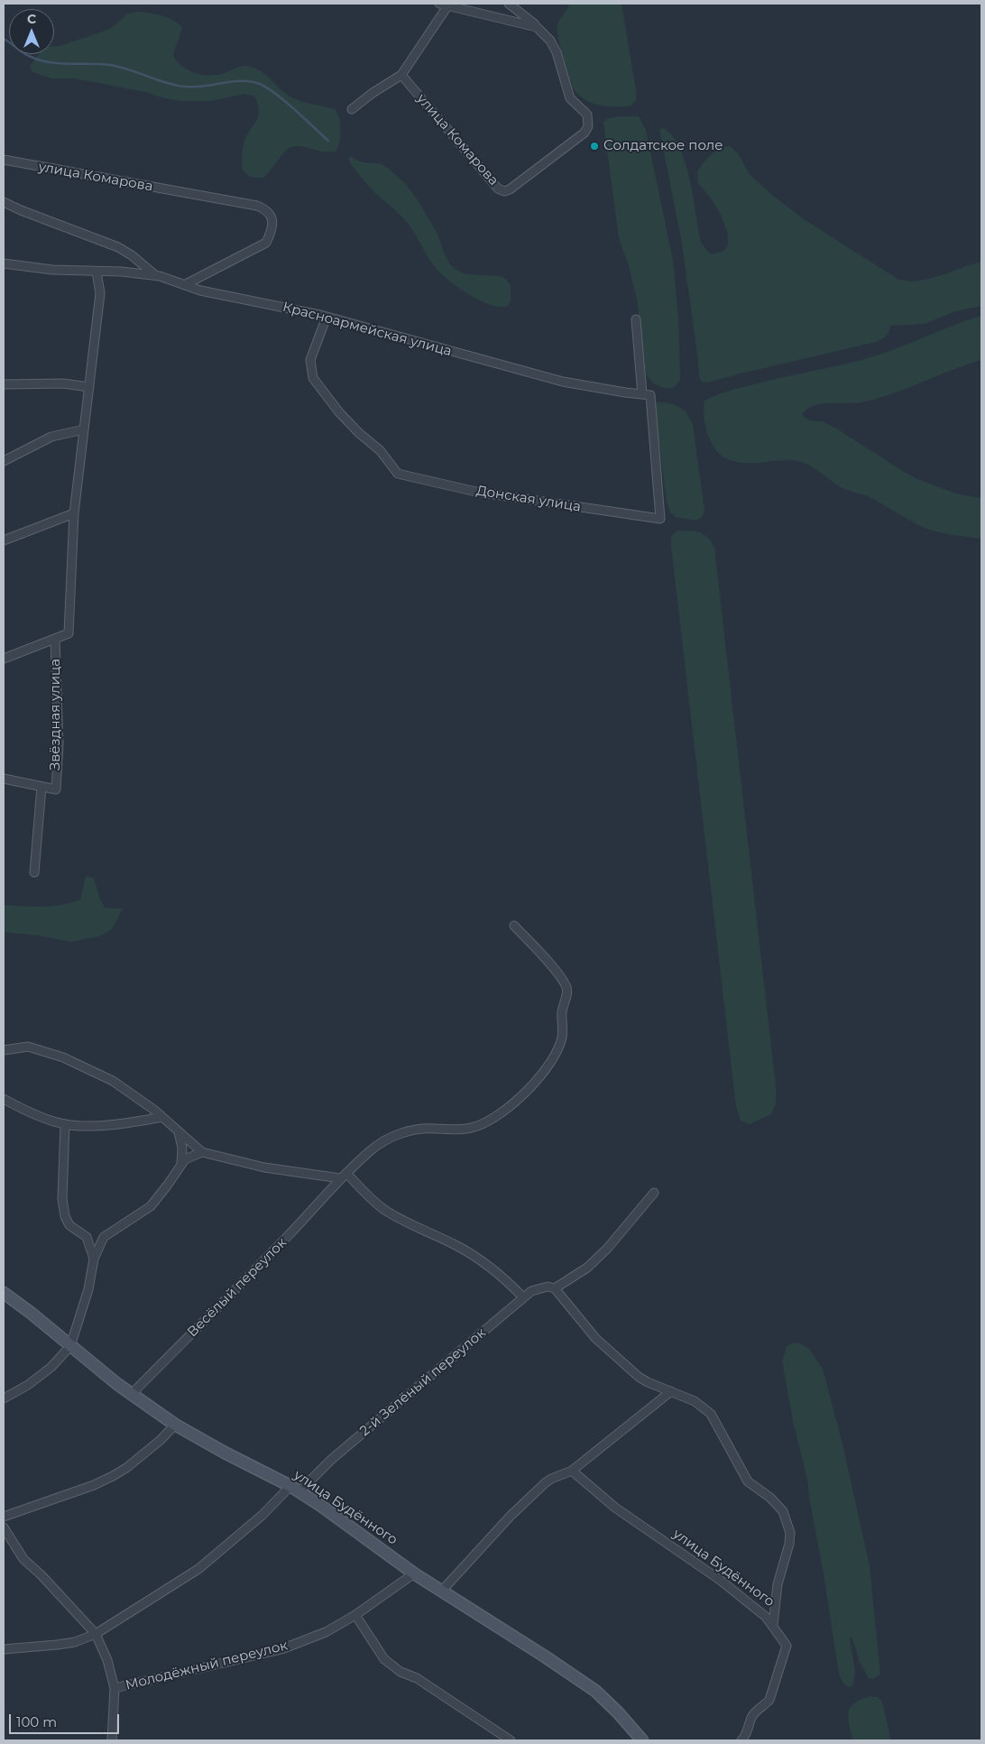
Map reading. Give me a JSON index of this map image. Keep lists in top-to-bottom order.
{
  "streets": {
    "main road": ["улица Будённого"],
    "street": [
      "улица Комарова",
      "Красноармейская улица",
      "Донская улица",
      "Звёздная улица",
      "Весёлый переулок",
      "2-й Зелёный переулок",
      "Молодёжный переулок"
    ]
  },
  "crossings": [
    ["улица Комарова", "Красноармейская улица"],
    ["Красноармейская улица", "Донская улица"],
    ["Весёлый переулок", "улица Будённого"],
    ["2-й Зелёный переулок", "улица Будённого"],
    ["улица Будённого", "Молодёжный переулок"]
  ],
  "places": ["Солдатское поле"],
  "scale_bar": "100 m",
  "north": "top"
}
